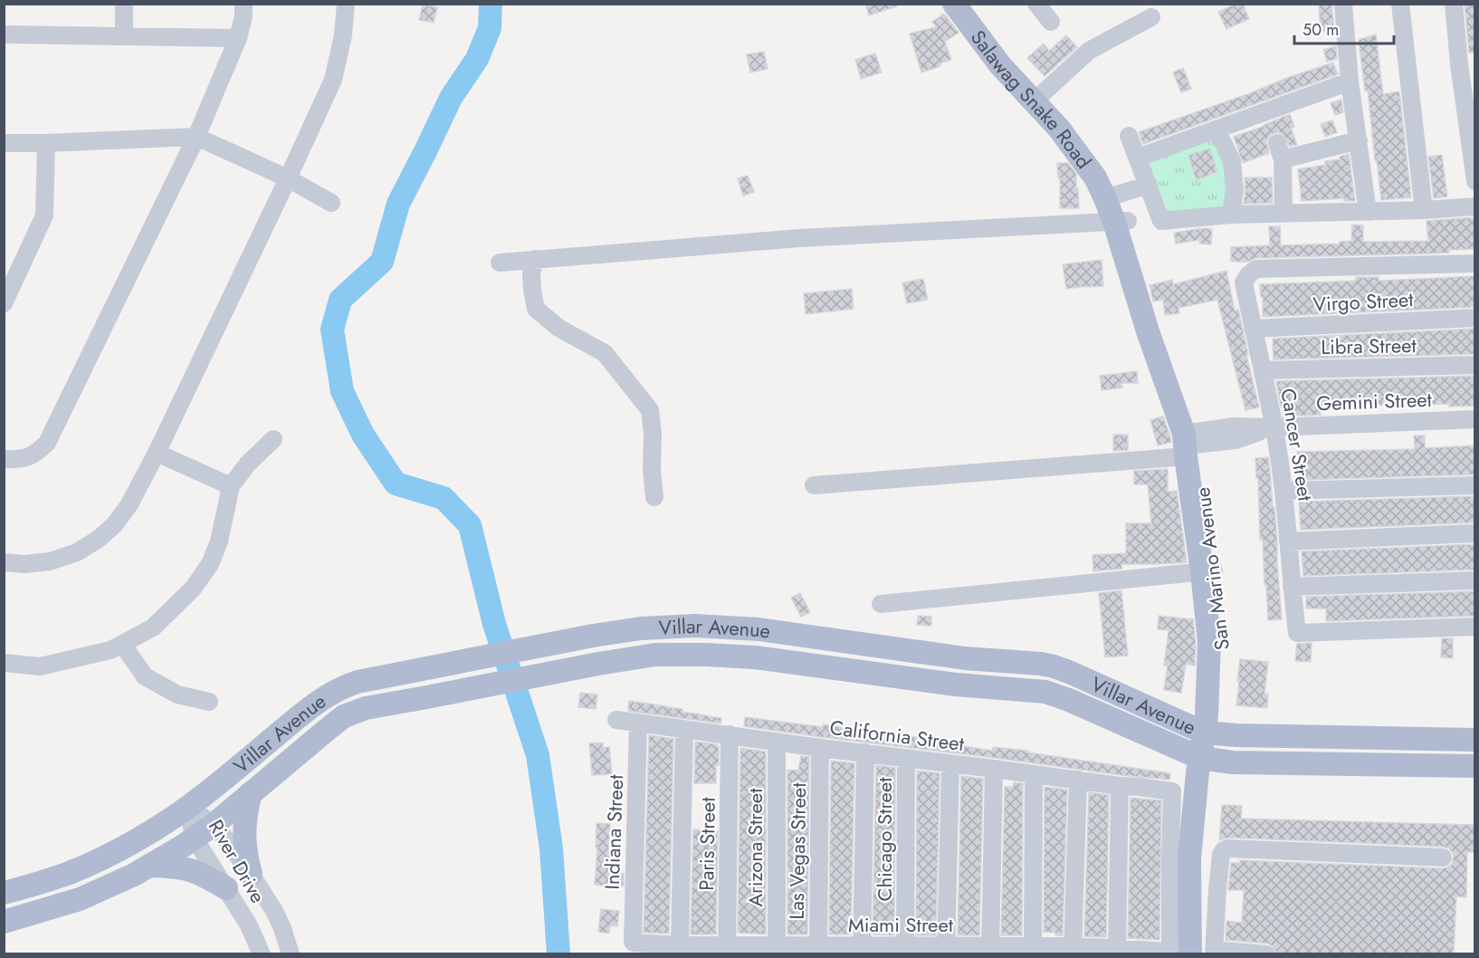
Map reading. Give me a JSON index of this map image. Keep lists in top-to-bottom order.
{
  "streets": {
    "main road": ["Salawag Snake Road", "San Marino Avenue", "Villar Avenue"],
    "street": [
      "Virgo Street",
      "Libra Street",
      "Gemini Street",
      "Cancer Street",
      "California Street",
      "Indiana Street",
      "Chicago Street",
      "Paris Street",
      "Arizona Street",
      "Las Vegas Street",
      "River Drive",
      "Miami Street"
    ]
  },
  "crossings": [
    ["Salawag Snake Road", "San Marino Avenue"],
    ["Virgo Street", "Cancer Street"],
    ["Libra Street", "Cancer Street"],
    ["Gemini Street", "Cancer Street"],
    ["Gemini Street", "San Marino Avenue"],
    ["San Marino Avenue", "Villar Avenue"],
    ["San Marino Avenue", "California Street"],
    ["San Marino Avenue", "Miami Street"],
    ["Villar Avenue", "River Drive"],
    ["California Street", "Indiana Street"],
    ["California Street", "Chicago Street"],
    ["California Street", "Paris Street"],
    ["California Street", "Arizona Street"],
    ["California Street", "Las Vegas Street"],
    ["California Street", "Miami Street"],
    ["Indiana Street", "Miami Street"],
    ["Chicago Street", "Miami Street"],
    ["Paris Street", "Miami Street"],
    ["Arizona Street", "Miami Street"],
    ["Las Vegas Street", "Miami Street"]
  ],
  "scale_bar": "50 m"
}
